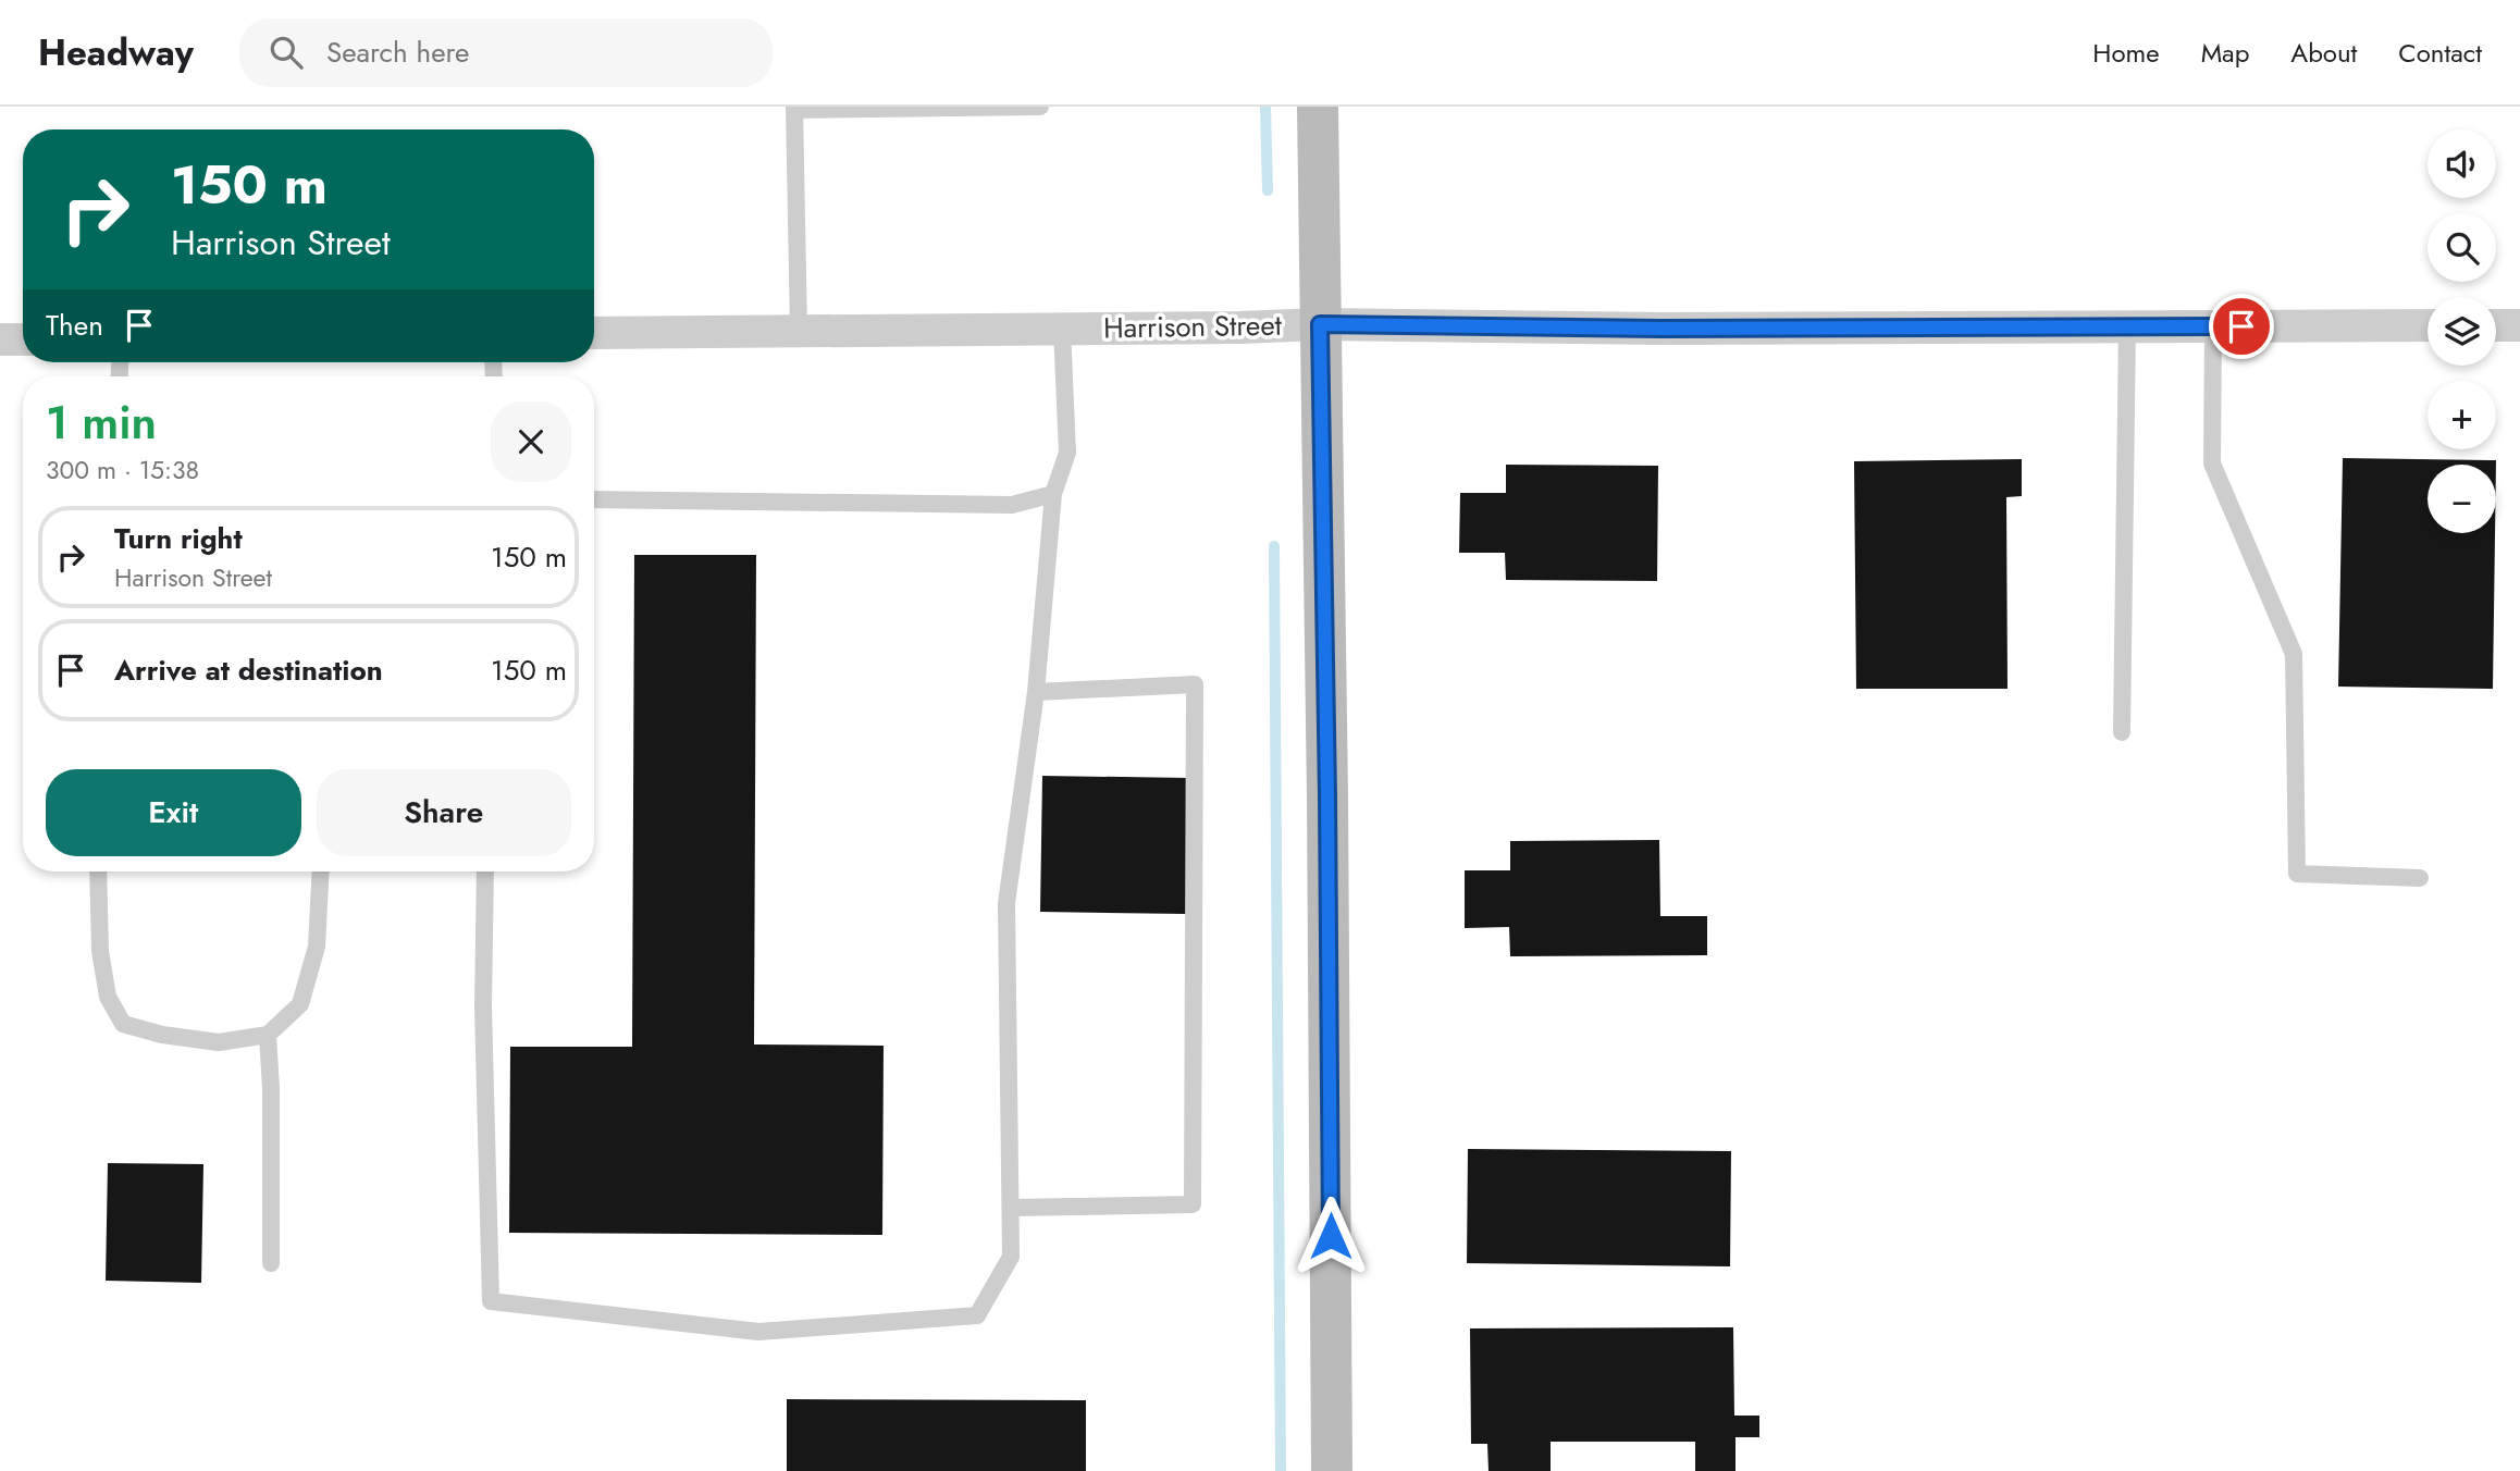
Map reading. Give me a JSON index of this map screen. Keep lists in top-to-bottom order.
{
  "streets": {
    "street": ["Harrison Street"]
  },
  "page": {
    "header": "Headway",
    "search": "Search here",
    "nav": [
      "Home",
      "Map",
      "About",
      "Contact"
    ],
    "map_buttons": ["+", "−"],
    "turn": ["150 m", "Harrison Street"],
    "then": "Then",
    "heading": ["1 min", "300 m · 15:38"],
    "list": [
      {
        "name": "Turn right",
        "note": "Harrison Street",
        "value": "150 m"
      },
      {
        "name": "Arrive at destination",
        "value": "150 m"
      }
    ],
    "buttons": ["Exit", "Share"]
  }
}
